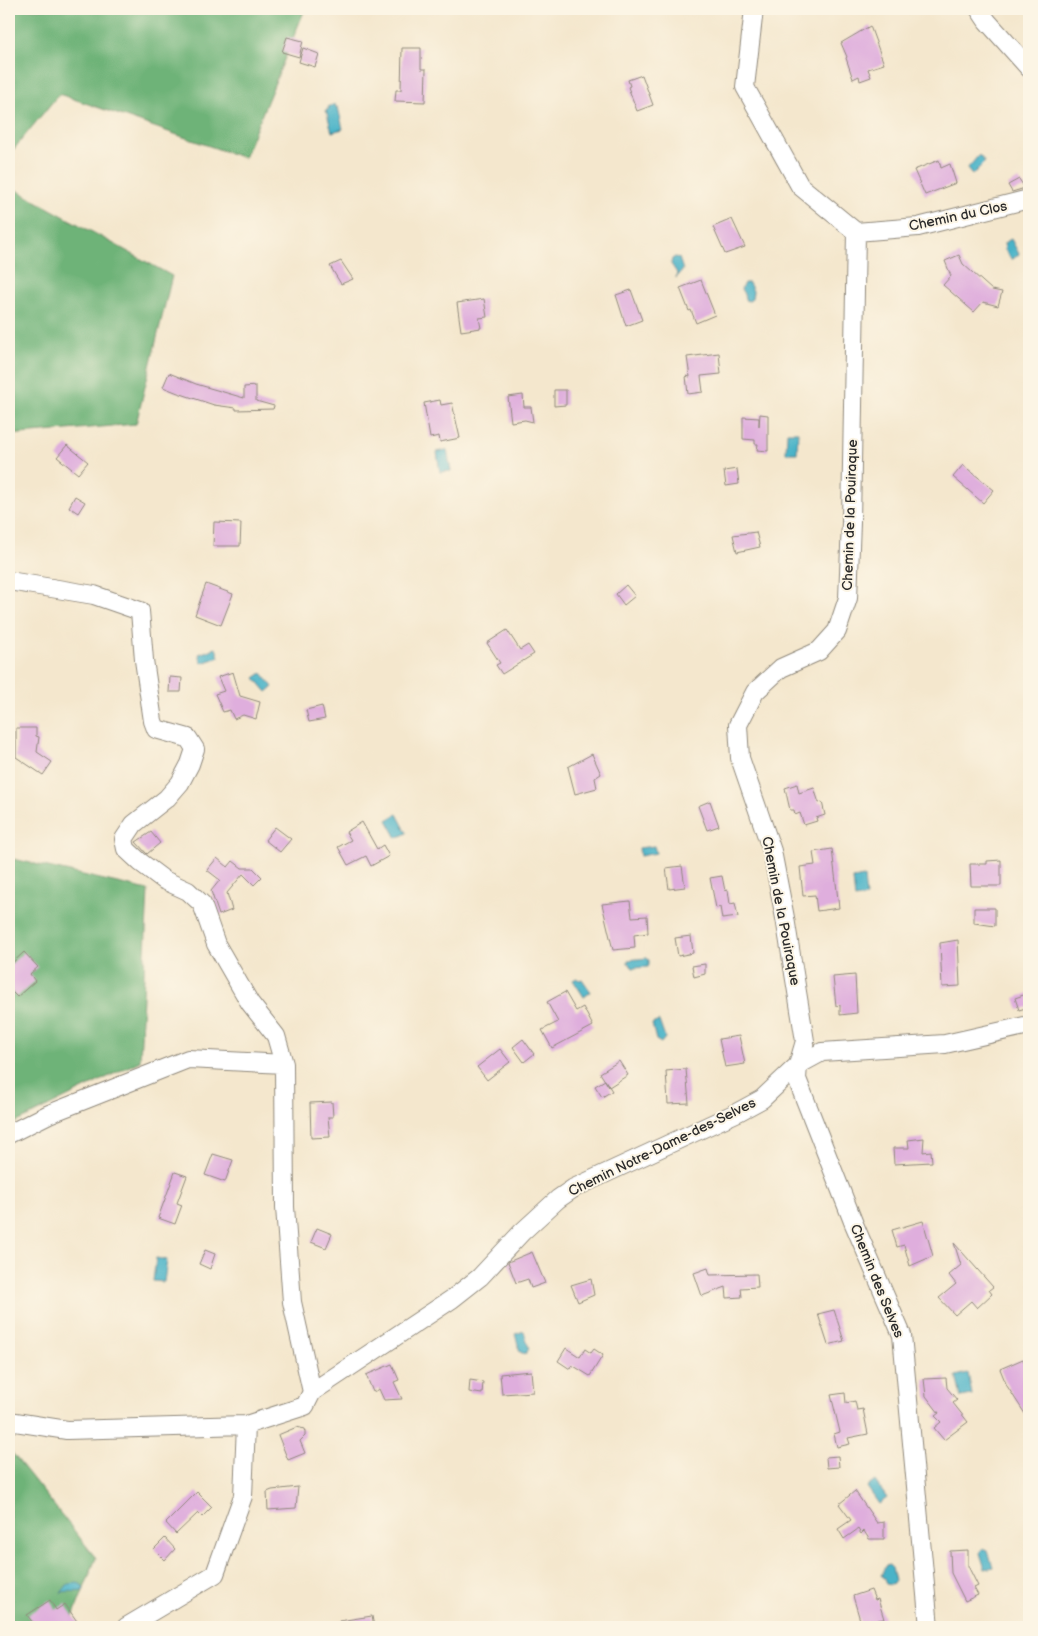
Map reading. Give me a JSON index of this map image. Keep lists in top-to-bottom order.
{
  "streets": {
    "street": [
      "Chemin du Clos",
      "Chemin de la Pouiraque",
      "Chemin Notre-Dame-des-Selves",
      "Chemin des Selves"
    ]
  },
  "crossings": [
    ["Chemin du Clos", "Chemin de la Pouiraque"],
    ["Chemin de la Pouiraque", "Chemin Notre-Dame-des-Selves"],
    ["Chemin de la Pouiraque", "Chemin des Selves"],
    ["Chemin Notre-Dame-des-Selves", "Chemin des Selves"]
  ]
}
